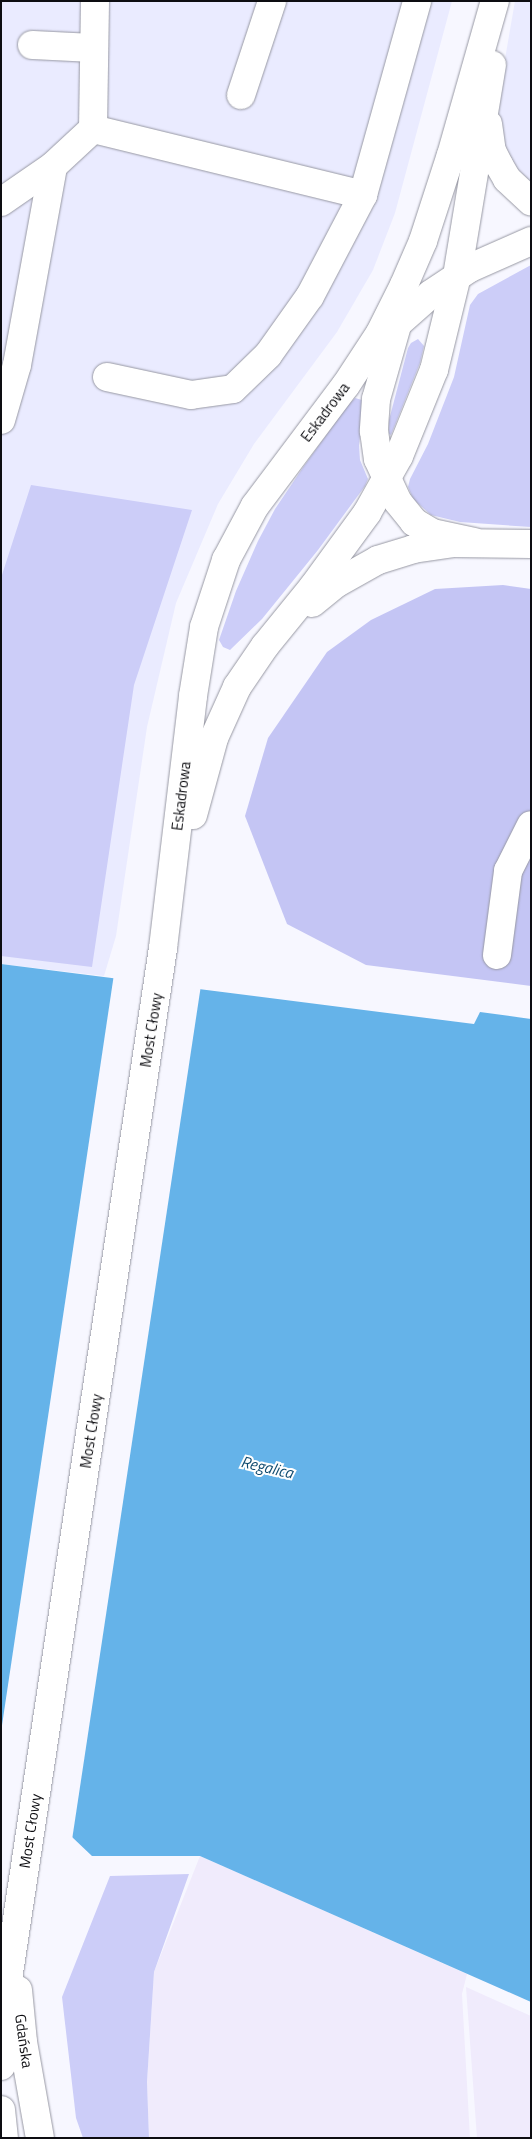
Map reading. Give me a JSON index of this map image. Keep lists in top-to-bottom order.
{
  "streets": {
    "street": ["Eskadrowa", "Most Cłowy", "Gdańska"]
  },
  "crossings": [
    ["Eskadrowa", "Most Cłowy"],
    ["Most Cłowy", "Gdańska"]
  ],
  "water": ["Regalica"]
}
